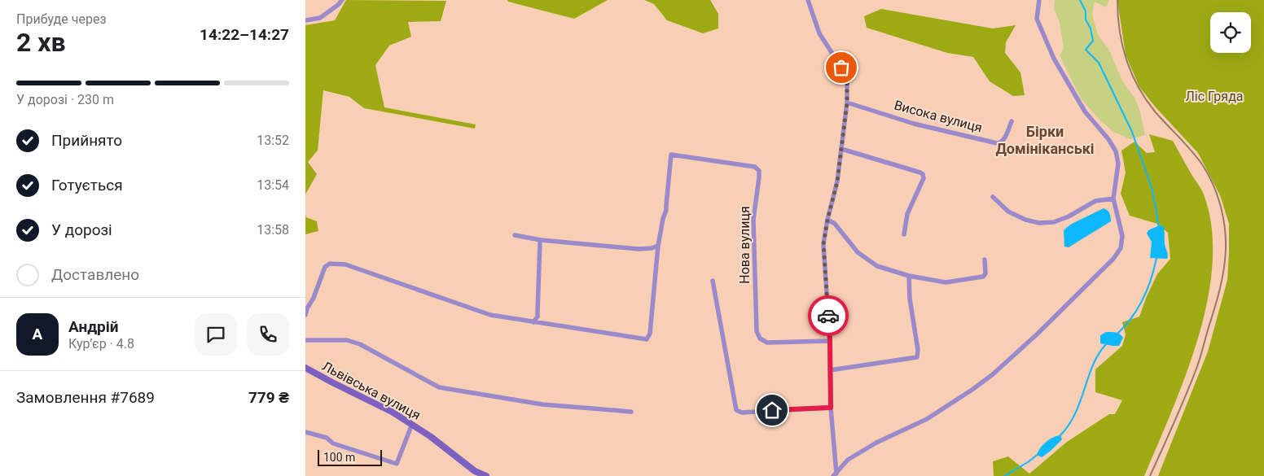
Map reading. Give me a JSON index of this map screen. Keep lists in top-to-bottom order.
{
  "streets": {
    "main road": ["Львівська вулиця"],
    "street": ["Висока вулиця", "Нова вулиця"]
  },
  "districts": ["Бірки Домініканські"],
  "parks": ["Ліс Гряда"],
  "scale_bar": "100 m",
  "page": {
    "heading": ["2 хв", "Прибуде через", "14:22–14:27"],
    "panel": [
      "Андрій",
      "Кур’єр · 4.8",
      "Замовлення #7689",
      "779 ₴"
    ],
    "bar": "У дорозі · 230 m",
    "list": [
      ["Прийнято", "13:52"],
      ["Готується", "13:54"],
      ["У дорозі", "13:58"],
      "Доставлено"
    ],
    "round": "А",
    "scale": "100 m"
  }
}
